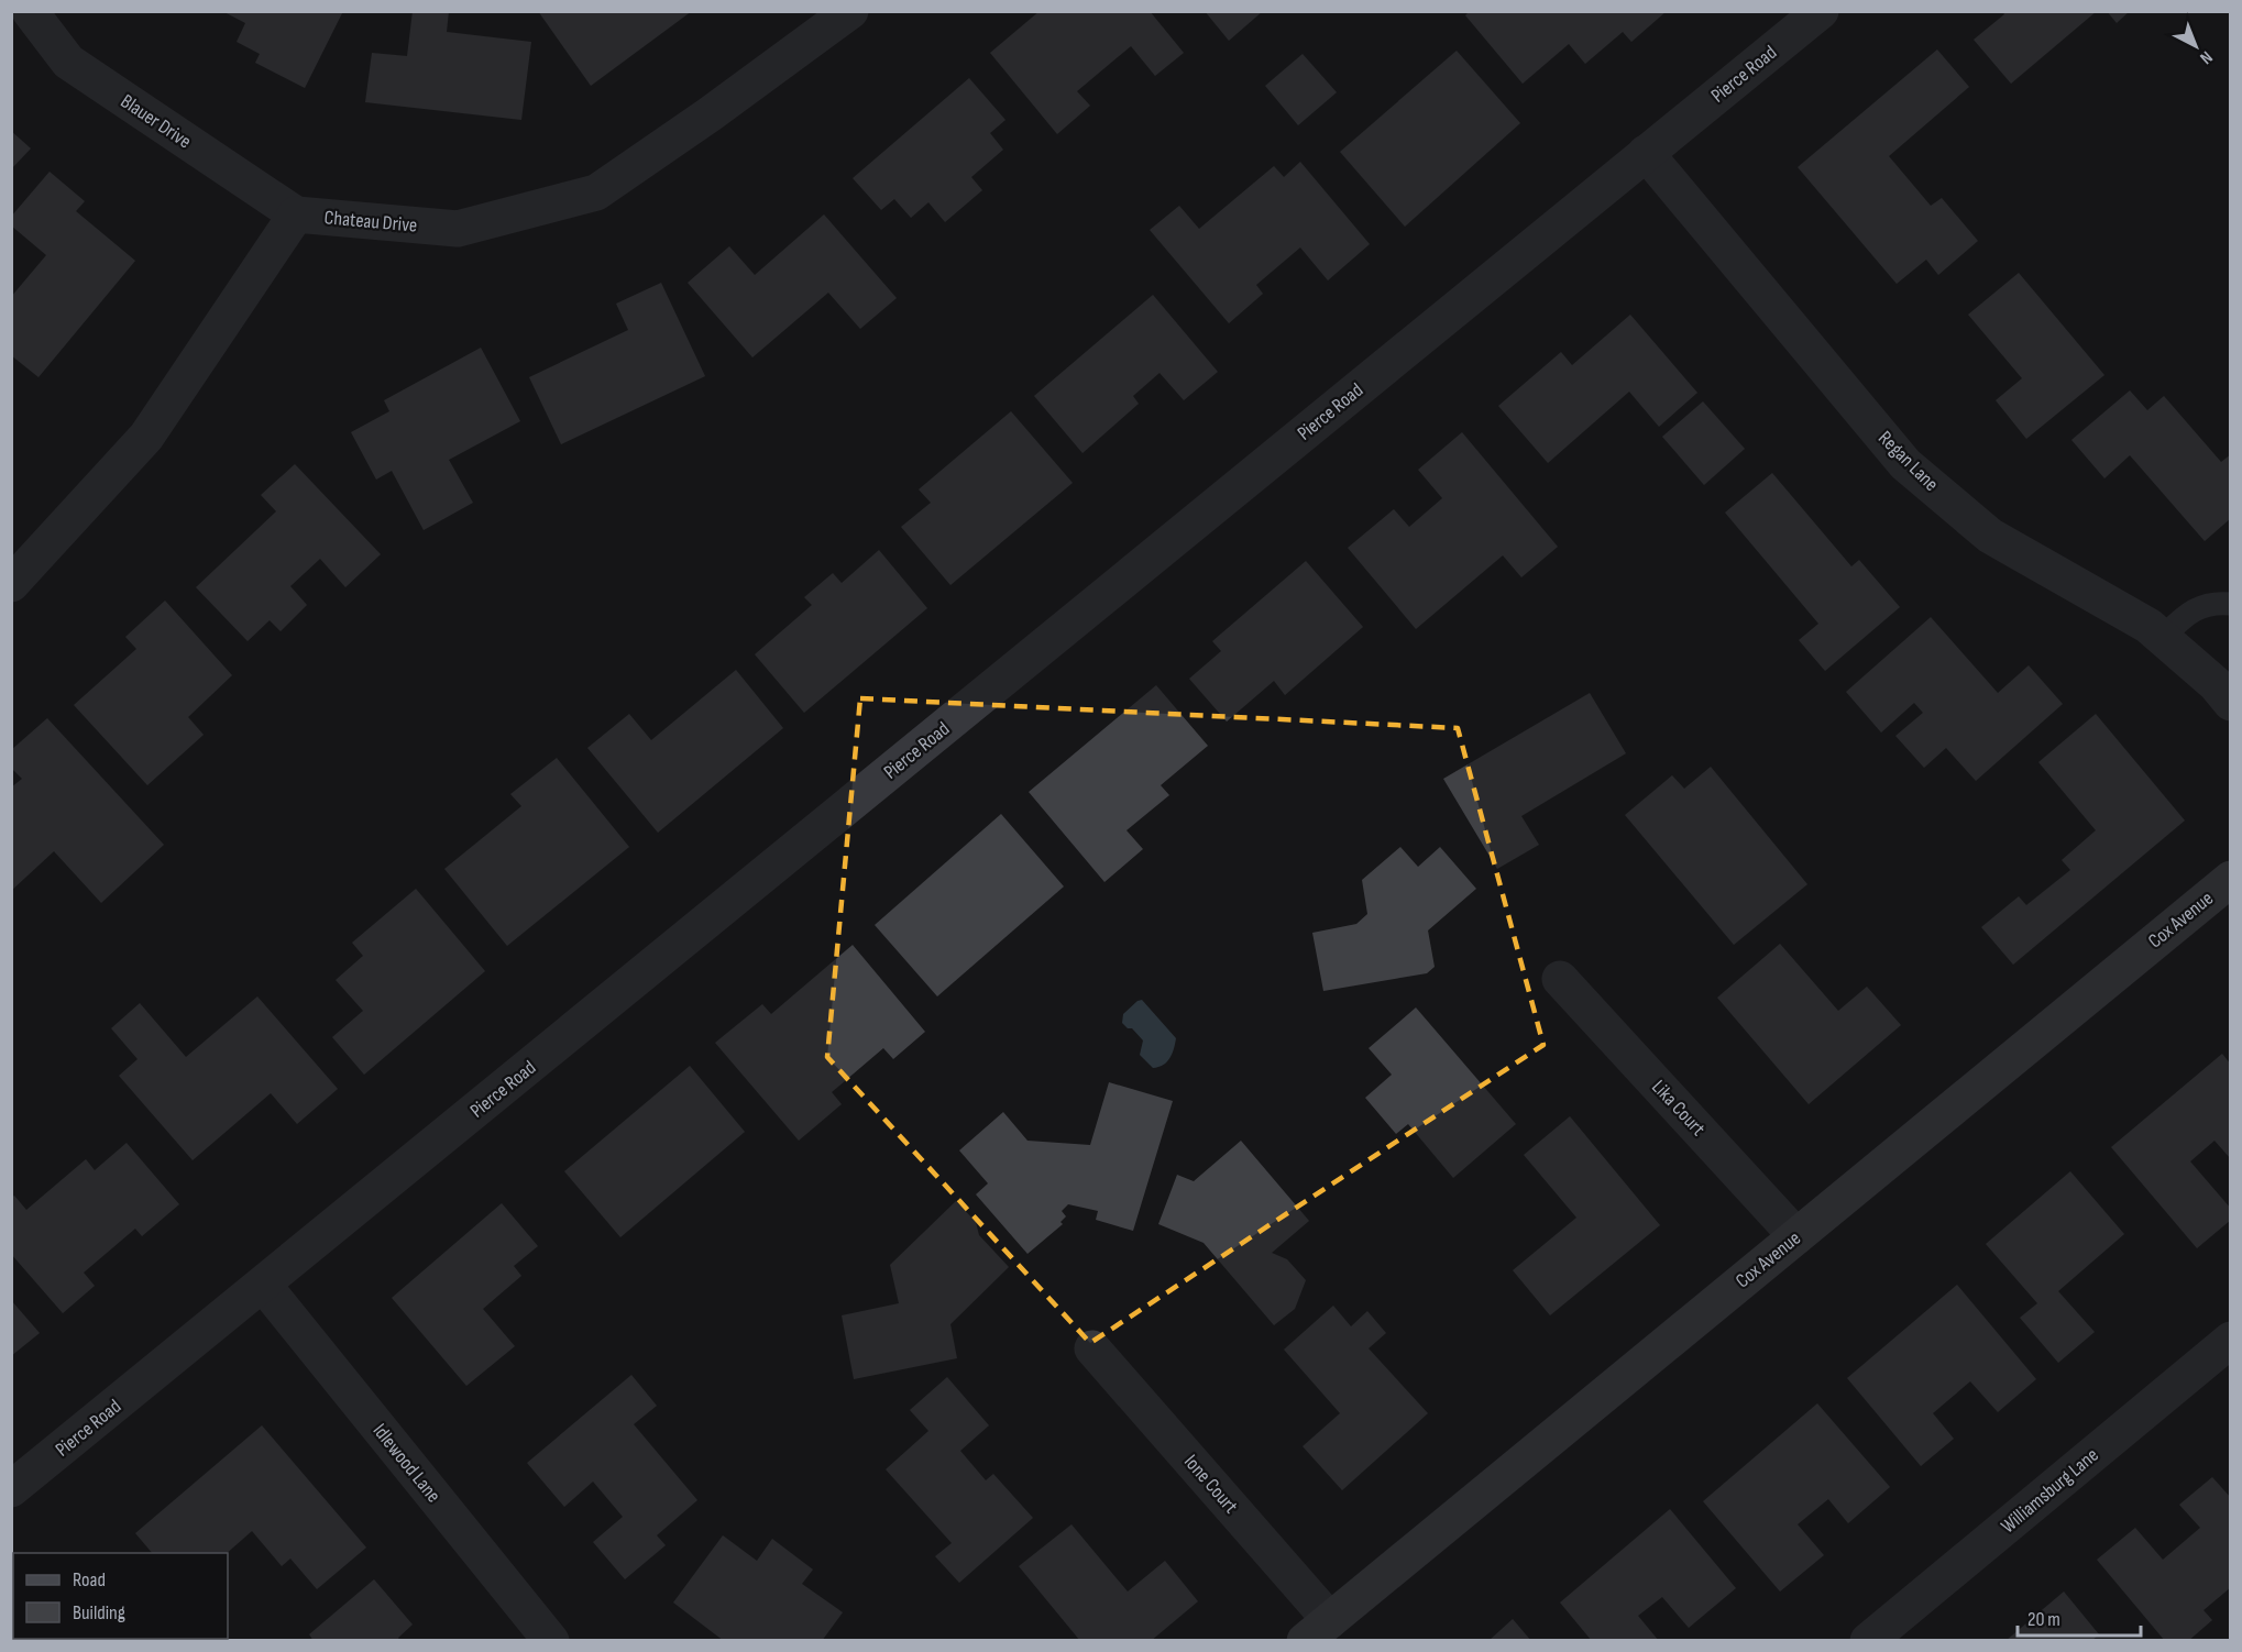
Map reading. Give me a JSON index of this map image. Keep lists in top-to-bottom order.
{
  "streets": {
    "main road": ["Cox Avenue"],
    "street": [
      "Pierce Road",
      "Blauer Drive",
      "Chateau Drive",
      "Regan Lane",
      "Lika Court",
      "Idlewood Lane",
      "Ione Court",
      "Williamsburg Lane"
    ]
  },
  "crossings": [
    ["Pierce Road", "Regan Lane"],
    ["Pierce Road", "Idlewood Lane"],
    ["Blauer Drive", "Chateau Drive"],
    ["Cox Avenue", "Lika Court"],
    ["Cox Avenue", "Ione Court"]
  ],
  "legend": ["Road", "Building"],
  "scale_bar": "20 m",
  "north": "bottom right"
}
